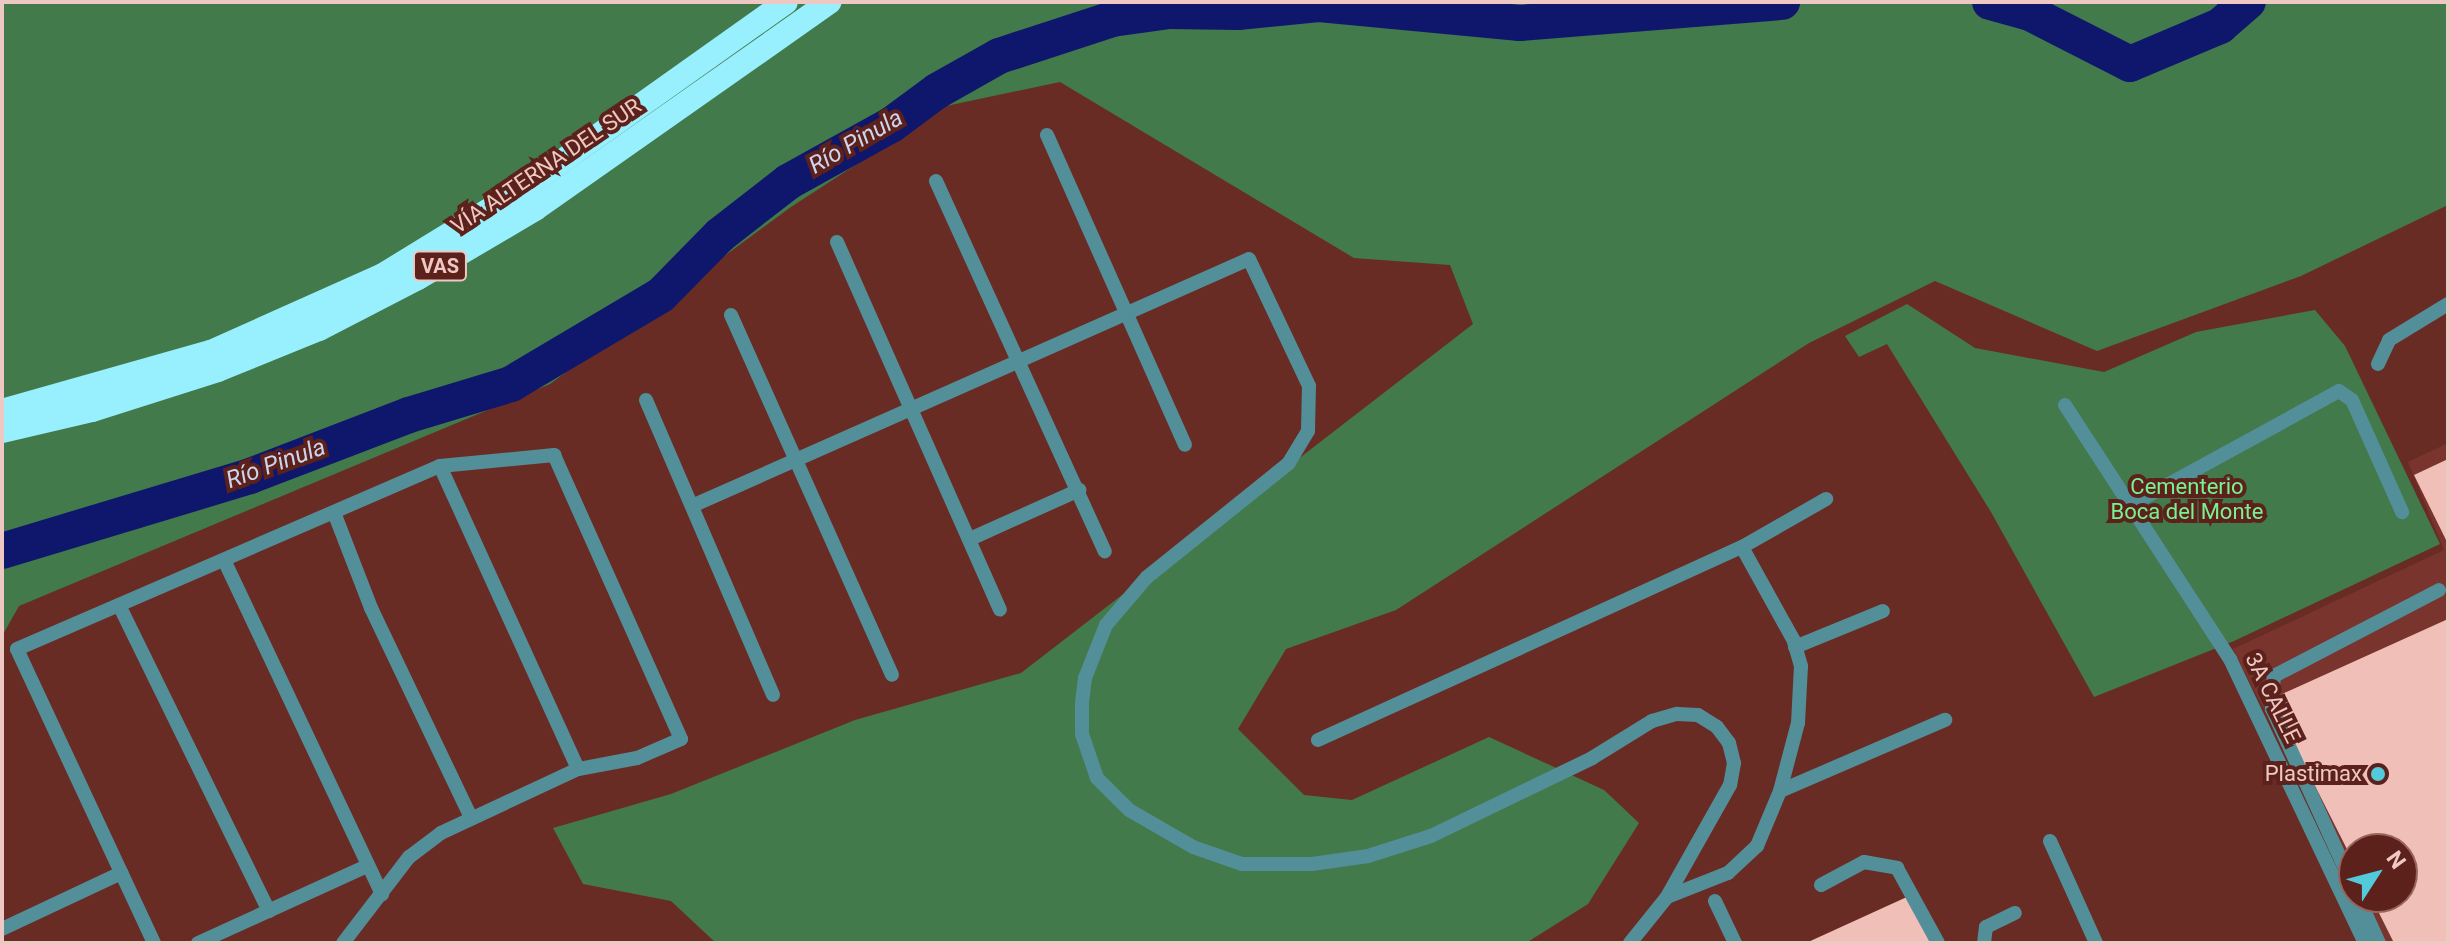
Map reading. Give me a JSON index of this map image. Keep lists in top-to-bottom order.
{
  "streets": {
    "highway": ["VÍA ALTERNA DEL SUR", "VAS"],
    "street": ["3A CALLE"]
  },
  "water": ["Río Pinula"],
  "parks": ["Cementerio Boca del Monte"],
  "places": ["Plastimax"],
  "north": "top right"
}
